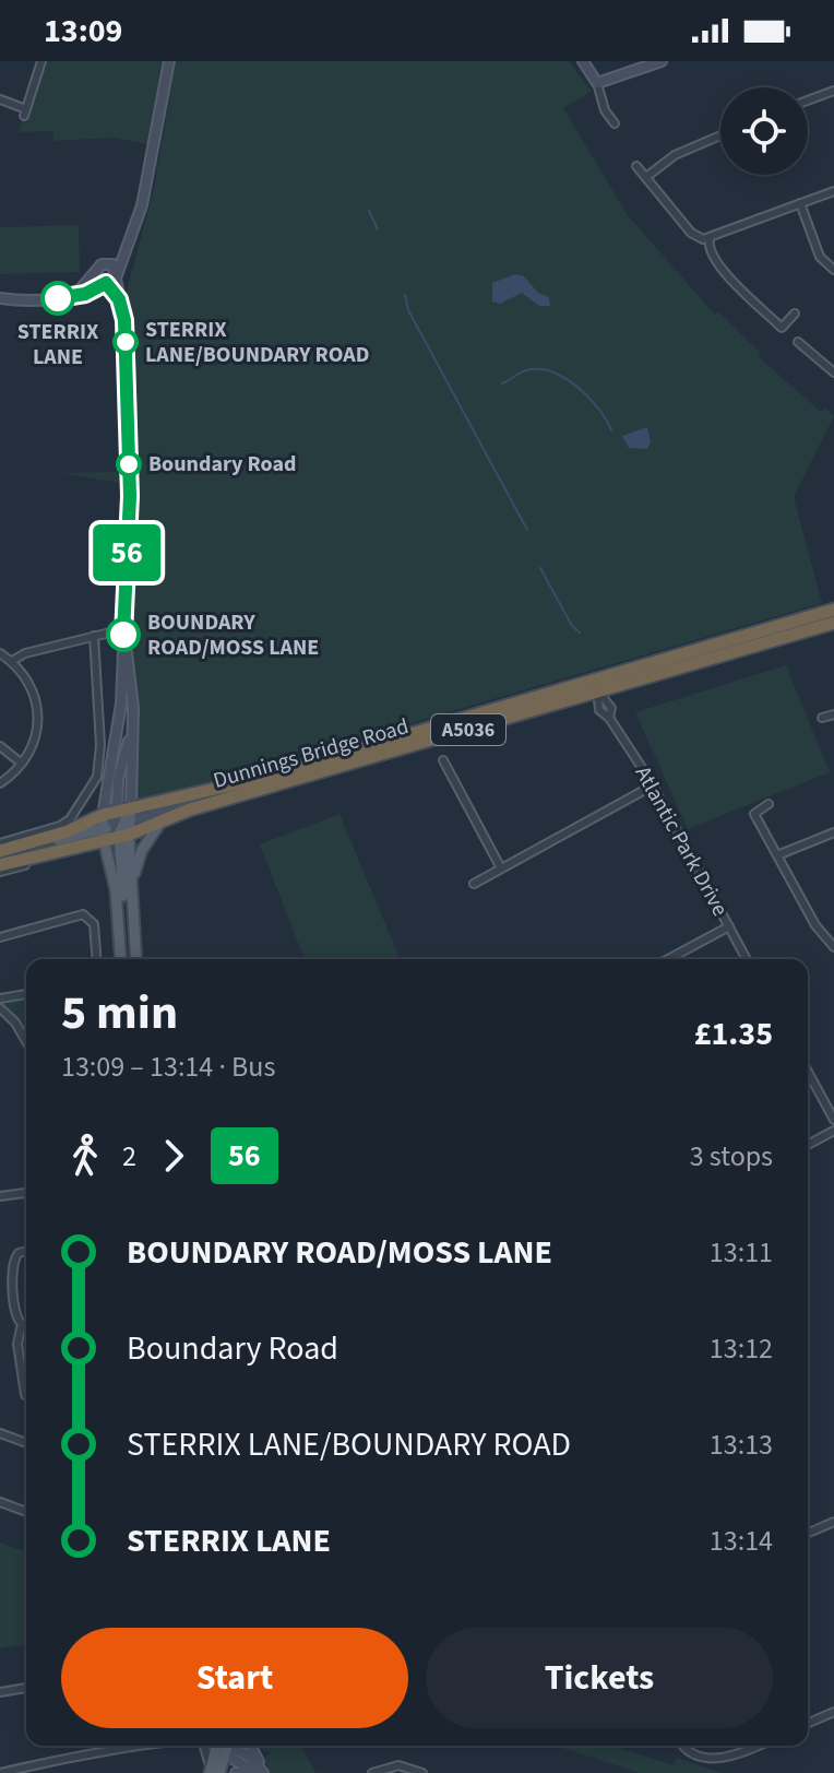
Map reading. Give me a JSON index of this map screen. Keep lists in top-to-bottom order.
{
  "streets": {
    "highway": ["A5036", "Dunnings Bridge Road"],
    "street": ["Atlantic Park Drive"]
  },
  "crossings": [
    ["A5036", "Dunnings Bridge Road"],
    ["Dunnings Bridge Road", "Atlantic Park Drive"]
  ],
  "places": [
    "STERRIX LANE",
    "STERRIX LANE/BOUNDARY ROAD",
    "Boundary Road",
    "BOUNDARY ROAD/MOSS LANE"
  ],
  "lines": ["bus line 56"],
  "page": {
    "status": "13:09",
    "on_map": "56",
    "heading": ["5 min", "13:09 – 13:14 · Bus", "£1.35"],
    "legs": ["2", "56", "3 stops"],
    "list": [
      {
        "name": "BOUNDARY ROAD/MOSS LANE",
        "value": "13:11"
      },
      {
        "name": "Boundary Road",
        "value": "13:12"
      },
      {
        "name": "STERRIX LANE/BOUNDARY ROAD",
        "value": "13:13"
      },
      {
        "name": "STERRIX LANE",
        "value": "13:14"
      }
    ],
    "buttons": ["Start", "Tickets"]
  }
}
